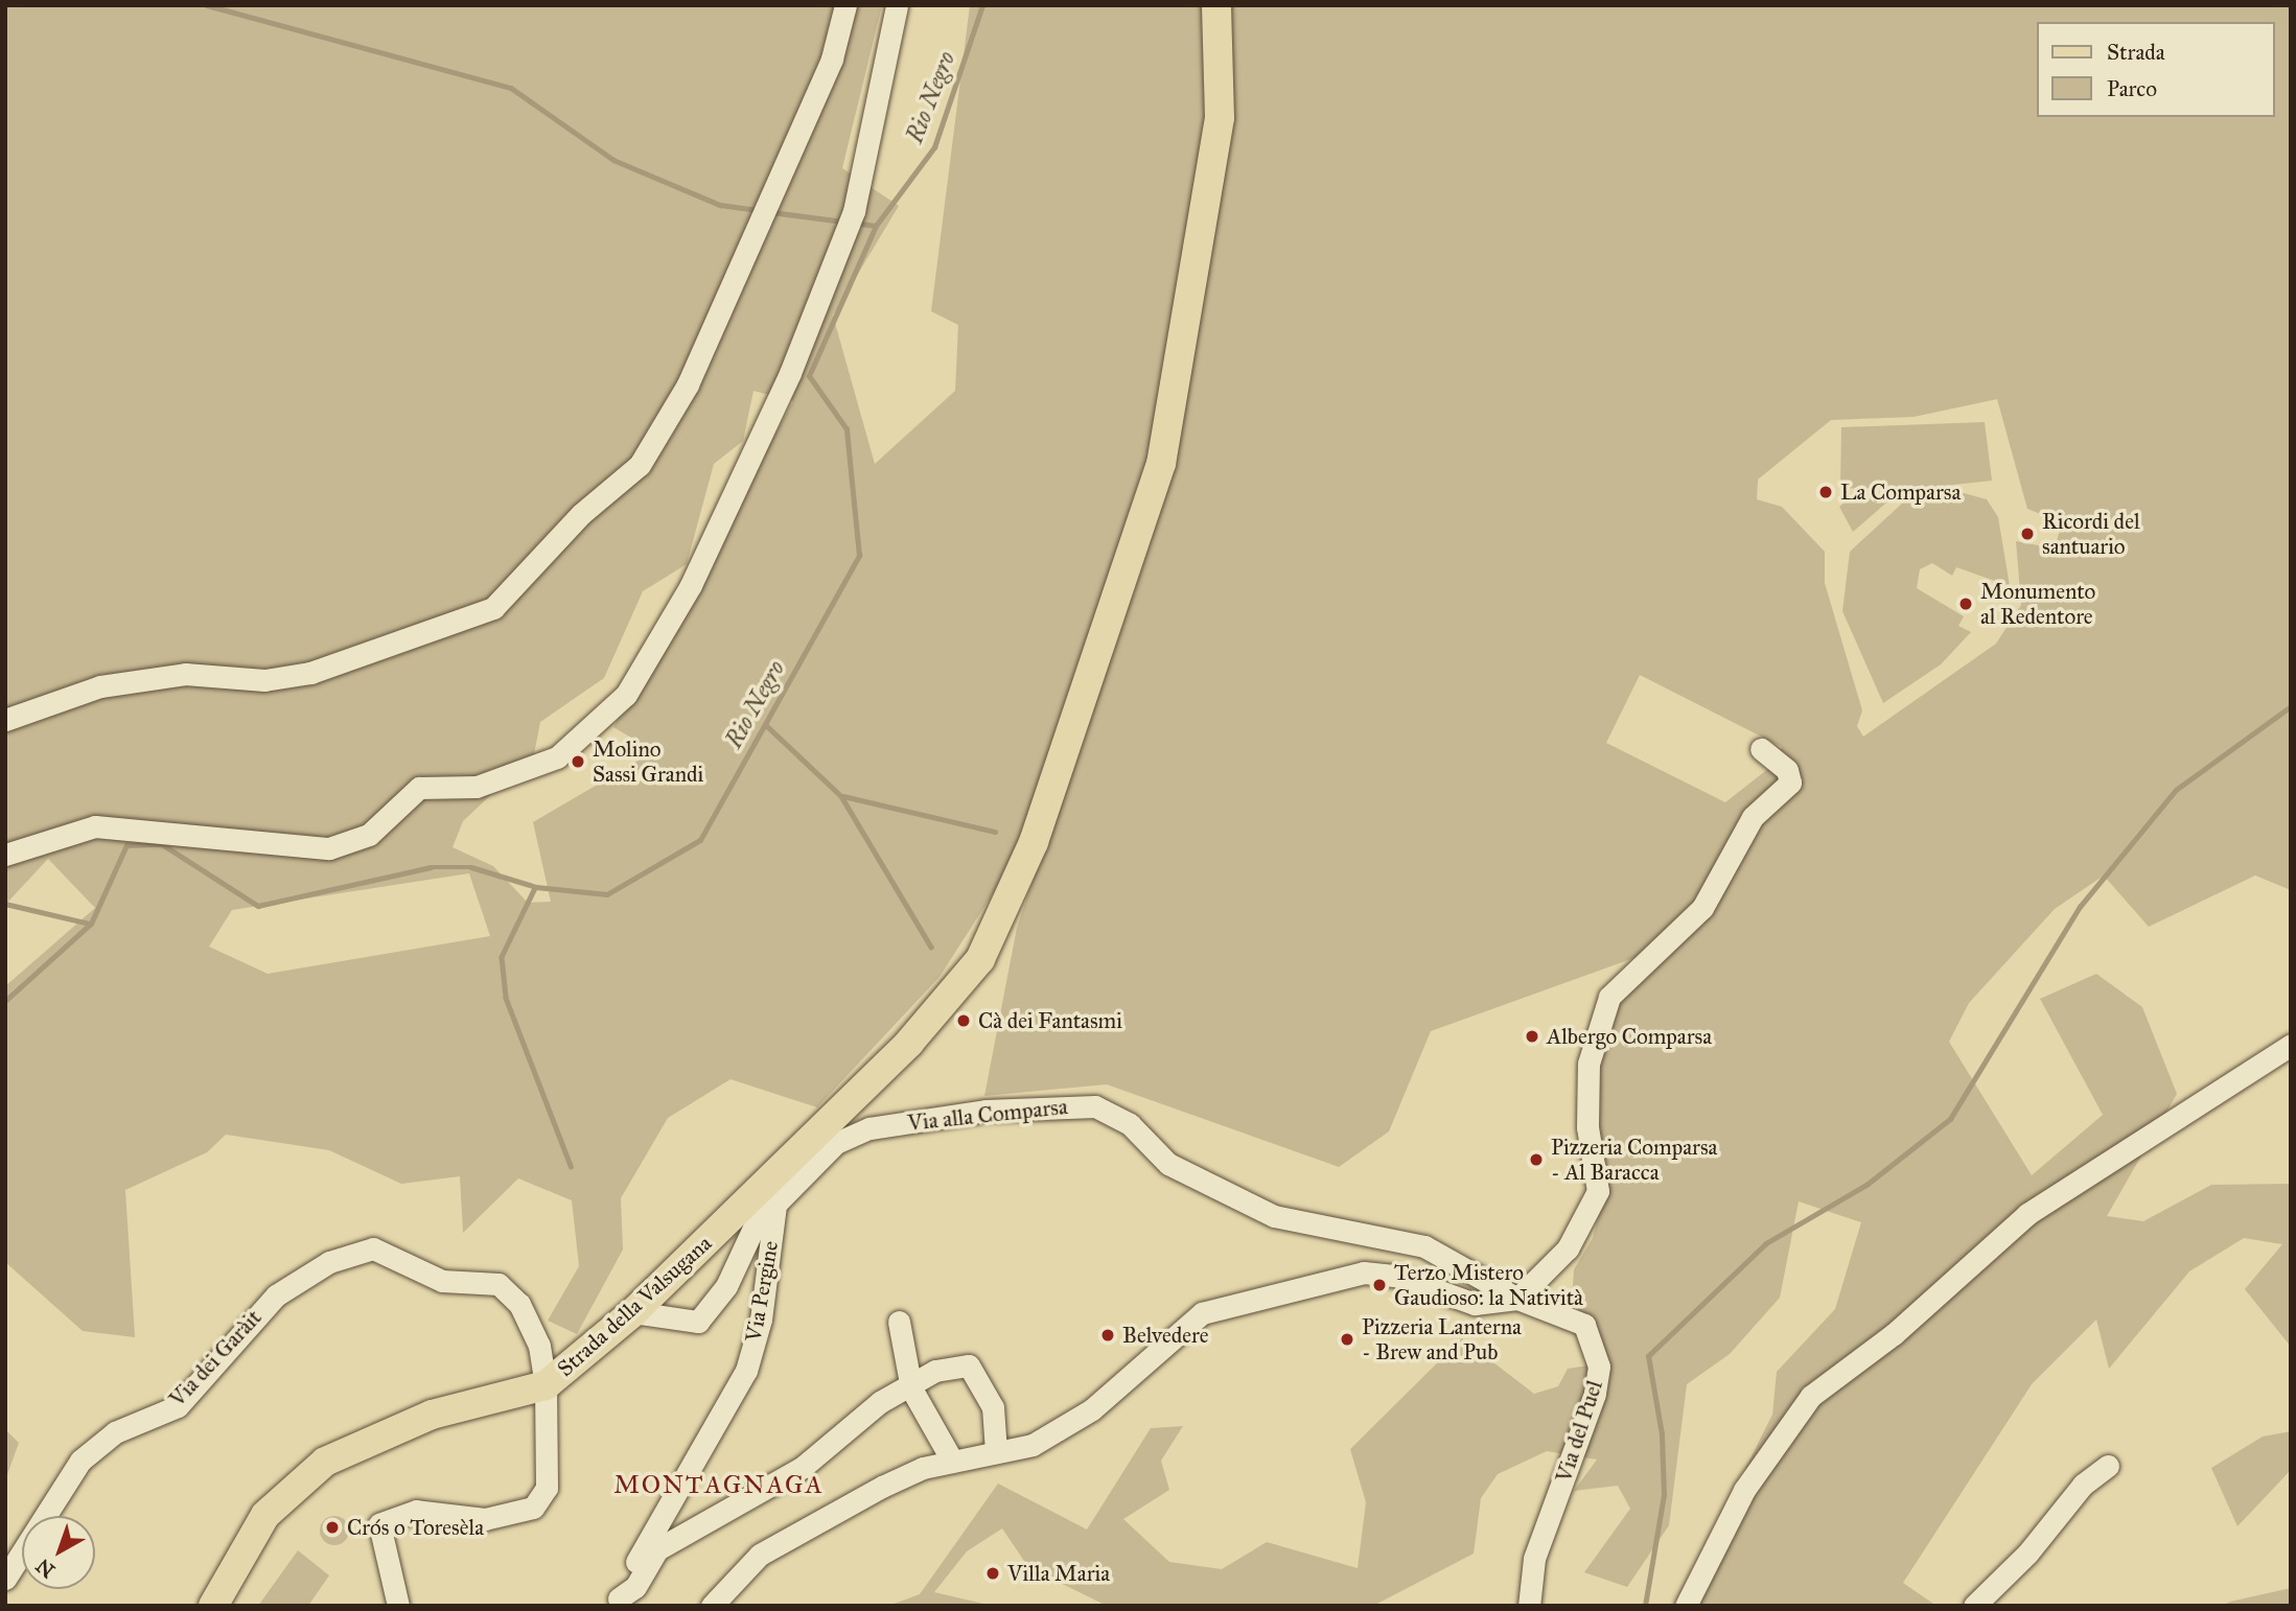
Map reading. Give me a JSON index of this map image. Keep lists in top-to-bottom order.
{
  "streets": {
    "main road": ["Strada della Valsugana"],
    "street": [
      "Via alla Comparsa",
      "Via Pergine",
      "Via dei Garàit",
      "Via del Puel"
    ]
  },
  "crossings": [
    ["Via alla Comparsa", "Via Pergine"],
    ["Via alla Comparsa", "Strada della Valsugana"],
    ["Via alla Comparsa", "Via del Puel"],
    ["Via Pergine", "Strada della Valsugana"],
    ["Strada della Valsugana", "Via dei Garàit"]
  ],
  "districts": ["MONTAGNAGA"],
  "water": ["Rio Negro"],
  "places": [
    "La Comparsa",
    "Ricordi del santuario",
    "Monumento al Redentore",
    "Molino Sassi Grandi",
    "Cà dei Fantasmi",
    "Albergo Comparsa",
    "Pizzeria Comparsa - Al Baracca",
    "Terzo Mistero Gaudioso: la Natività",
    "Belvedere",
    "Pizzeria Lanterna - Brew and Pub",
    "Crós o Toresèla",
    "Villa Maria"
  ],
  "legend": ["Strada", "Parco"],
  "north": "bottom left"
}
